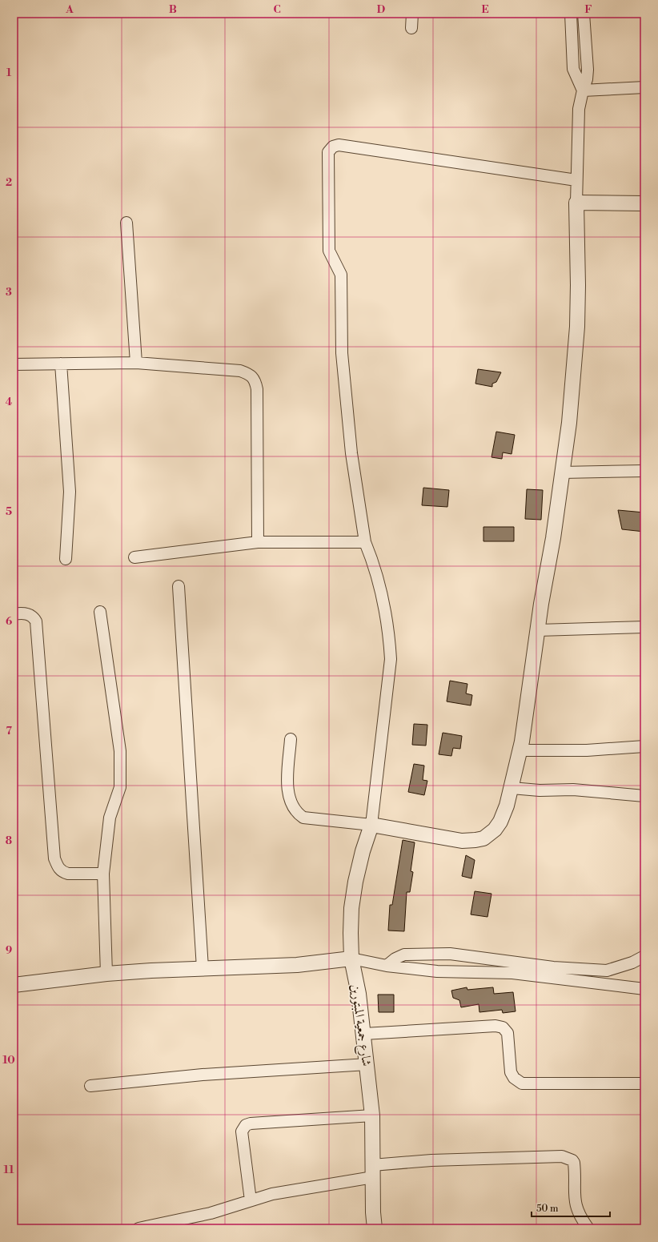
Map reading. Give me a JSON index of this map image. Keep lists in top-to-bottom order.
{
  "streets": {
    "street": ["شارع جمعية المبتورين"]
  },
  "scale_bar": "50 m",
  "grid": {
    "columns": [
      "A",
      "B",
      "C",
      "D",
      "E",
      "F"
    ],
    "rows": [
      "1",
      "2",
      "3",
      "4",
      "5",
      "6",
      "7",
      "8",
      "9",
      "10",
      "11"
    ]
  }
}
